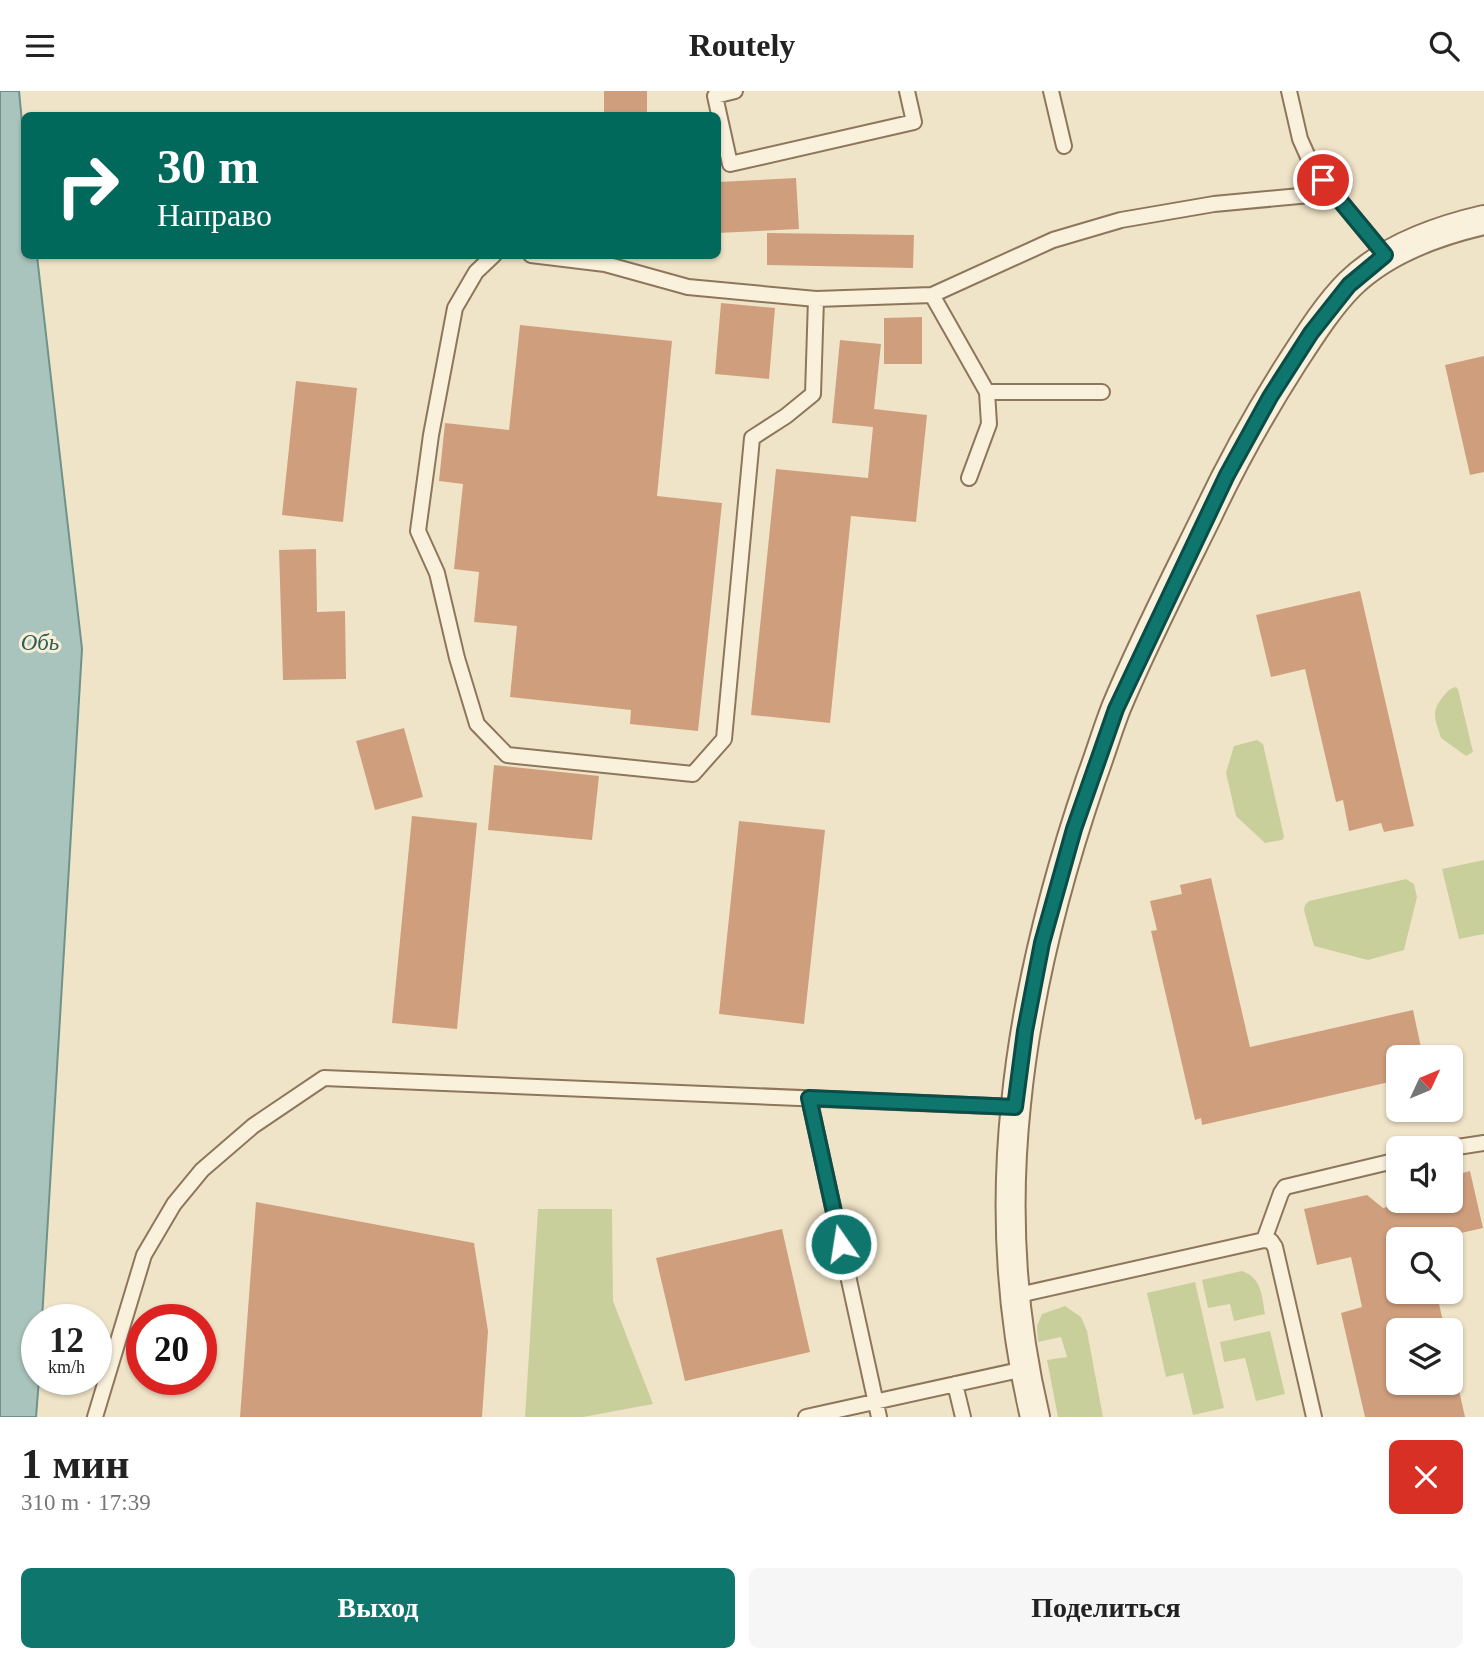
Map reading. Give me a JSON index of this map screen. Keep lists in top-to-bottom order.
{
  "water": ["Обь"],
  "north": "top right",
  "page": {
    "header": "Routely",
    "turn": ["30 m", "Направо"],
    "speed": "12 km/h",
    "limit": "20",
    "heading": ["1 мин", "310 m · 17:39"],
    "buttons": ["Выход", "Поделиться"]
  }
}
